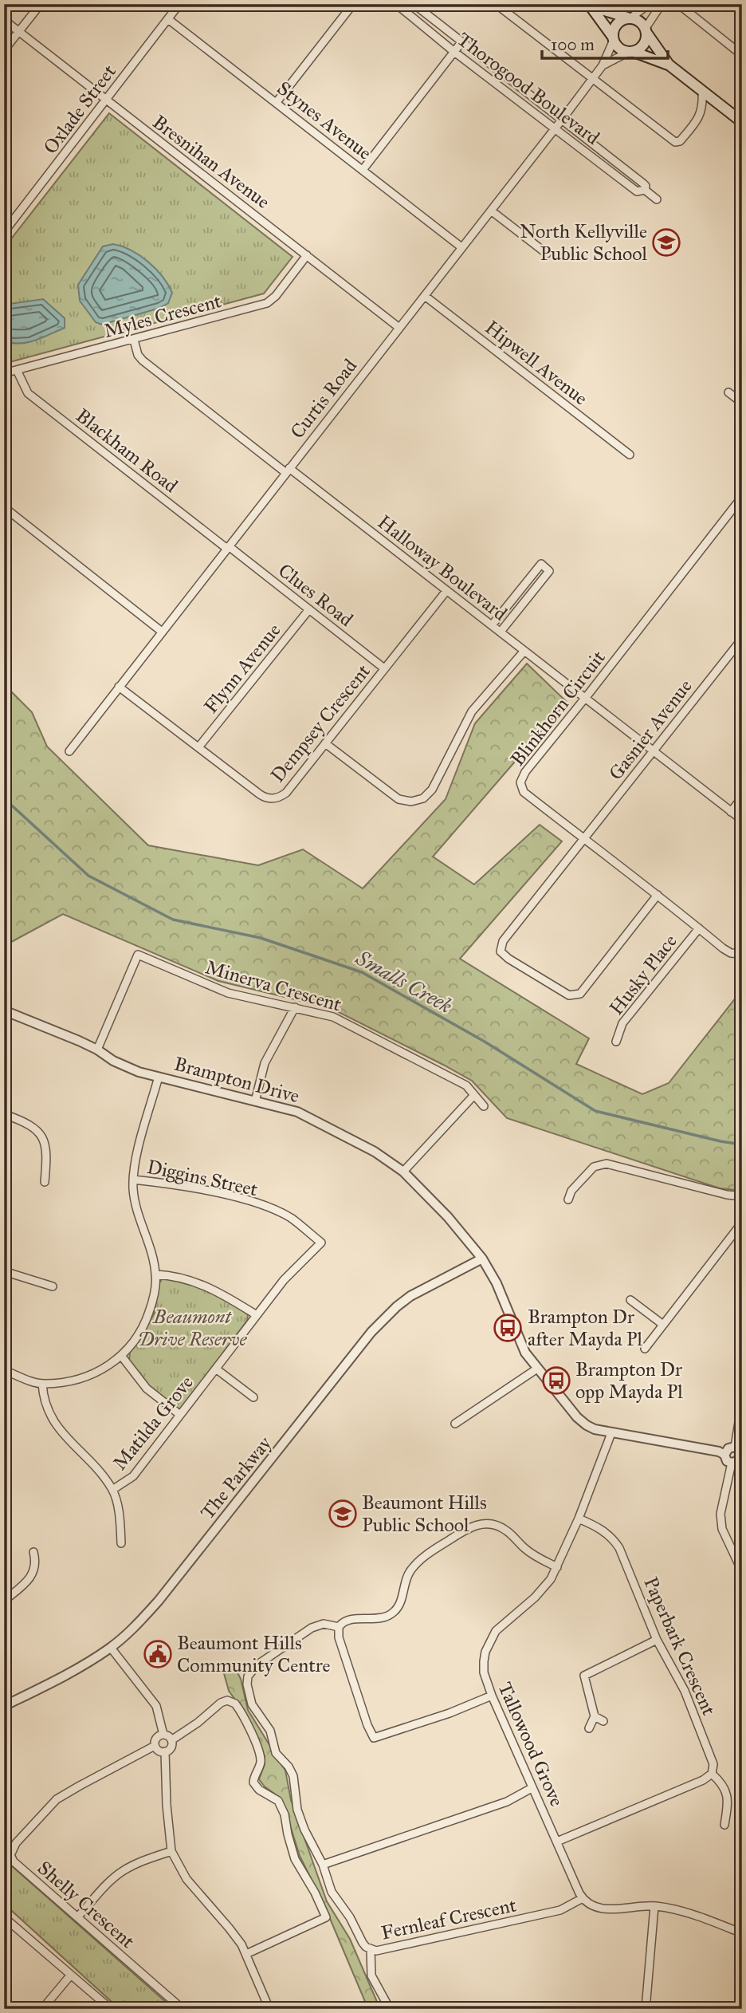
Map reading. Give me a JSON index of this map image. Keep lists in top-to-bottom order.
{
  "streets": {
    "street": [
      "Thorogood Boulevard",
      "Oxlade Street",
      "Stynes Avenue",
      "Bresnihan Avenue",
      "Myles Crescent",
      "Hipwell Avenue",
      "Curtis Road",
      "Blackham Road",
      "Halloway Boulevard",
      "Clues Road",
      "Flynn Avenue",
      "Blinkhorn Circuit",
      "Dempsey Crescent",
      "Gasnier Avenue",
      "Husky Place",
      "Minerva Crescent",
      "Brampton Drive",
      "Diggins Street",
      "Matilda Grove",
      "The Parkway",
      "Paperbark Crescent",
      "Tallowood Grove",
      "Shelly Crescent",
      "Fernleaf Crescent"
    ]
  },
  "crossings": [
    ["Thorogood Boulevard", "Curtis Road"],
    ["Oxlade Street", "Stynes Avenue"],
    ["Oxlade Street", "Bresnihan Avenue"],
    ["Stynes Avenue", "Curtis Road"],
    ["Bresnihan Avenue", "Myles Crescent"],
    ["Bresnihan Avenue", "Curtis Road"],
    ["Myles Crescent", "Blackham Road"],
    ["Myles Crescent", "Halloway Boulevard"],
    ["Hipwell Avenue", "Curtis Road"],
    ["Curtis Road", "Blackham Road"],
    ["Curtis Road", "Halloway Boulevard"],
    ["Curtis Road", "Clues Road"],
    ["Curtis Road", "Dempsey Crescent"],
    ["Blackham Road", "Clues Road"],
    ["Halloway Boulevard", "Blinkhorn Circuit"],
    ["Halloway Boulevard", "Dempsey Crescent"],
    ["Halloway Boulevard", "Gasnier Avenue"],
    ["Clues Road", "Flynn Avenue"],
    ["Clues Road", "Dempsey Crescent"],
    ["Flynn Avenue", "Dempsey Crescent"],
    ["Blinkhorn Circuit", "Gasnier Avenue"],
    ["Blinkhorn Circuit", "Husky Place"],
    ["Minerva Crescent", "Brampton Drive"],
    ["Brampton Drive", "The Parkway"],
    ["Brampton Drive", "Tallowood Grove"],
    ["Diggins Street", "Matilda Grove"],
    ["Paperbark Crescent", "Tallowood Grove"],
    ["Tallowood Grove", "Fernleaf Crescent"]
  ],
  "water": ["Smalls Creek"],
  "parks": ["Beaumont Drive Reserve"],
  "places": {
    "school or university": ["North Kellyville Public School", "Beaumont Hills Public School"],
    "bus stop": ["Brampton Dr after Mayda Pl", "Brampton Dr opp Mayda Pl"],
    "public building": ["Beaumont Hills Community Centre"]
  },
  "scale_bar": "100 m"
}
